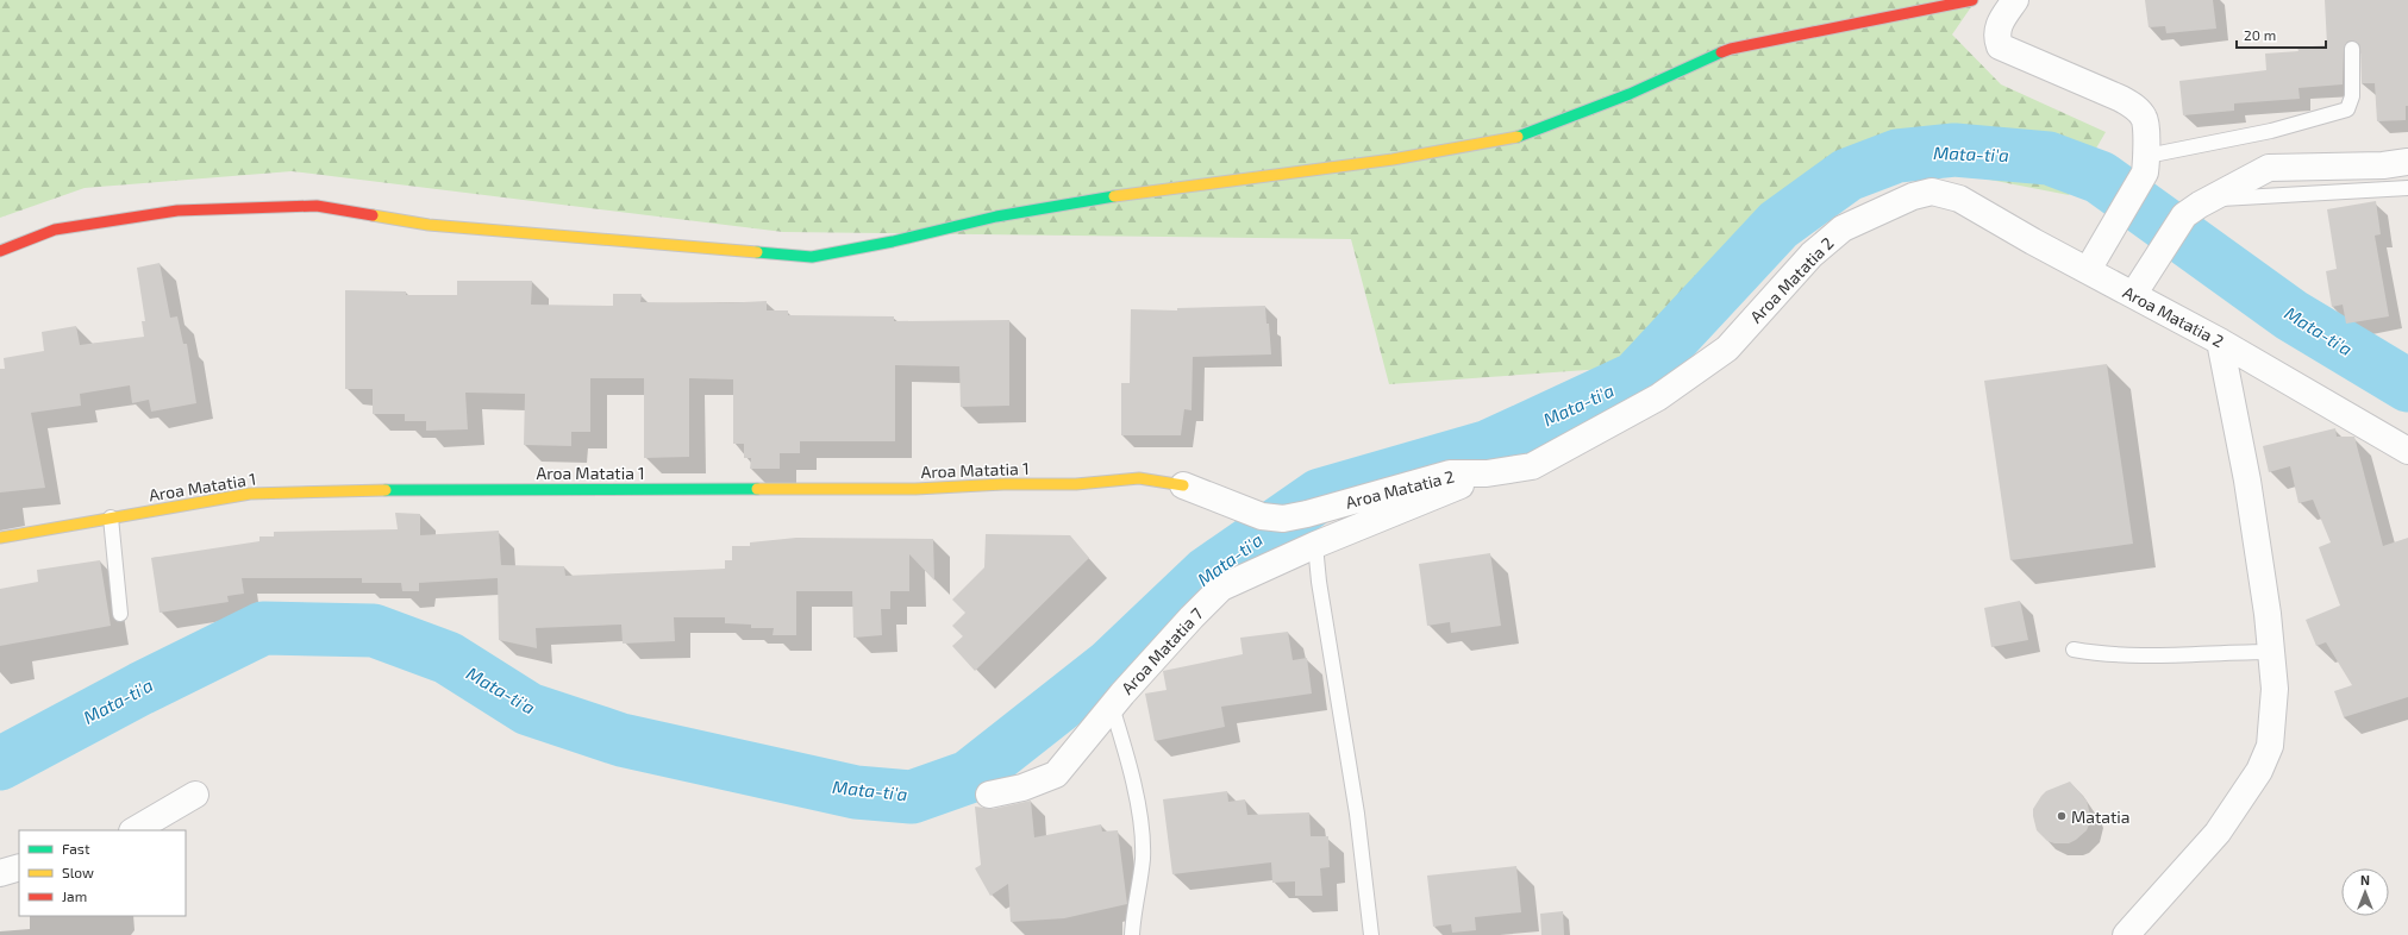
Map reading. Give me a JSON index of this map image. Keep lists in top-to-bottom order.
{
  "streets": {
    "street": ["Aroa Matatia 2", "Aroa Matatia 1", "Aroa Matatia 7"]
  },
  "crossings": [
    ["Aroa Matatia 2", "Aroa Matatia 1"],
    ["Aroa Matatia 2", "Aroa Matatia 7"]
  ],
  "water": ["Mata-ti'a"],
  "places": ["Matatia"],
  "legend": ["Fast", "Slow", "Jam"],
  "scale_bar": "20 m",
  "north": "top"
}
